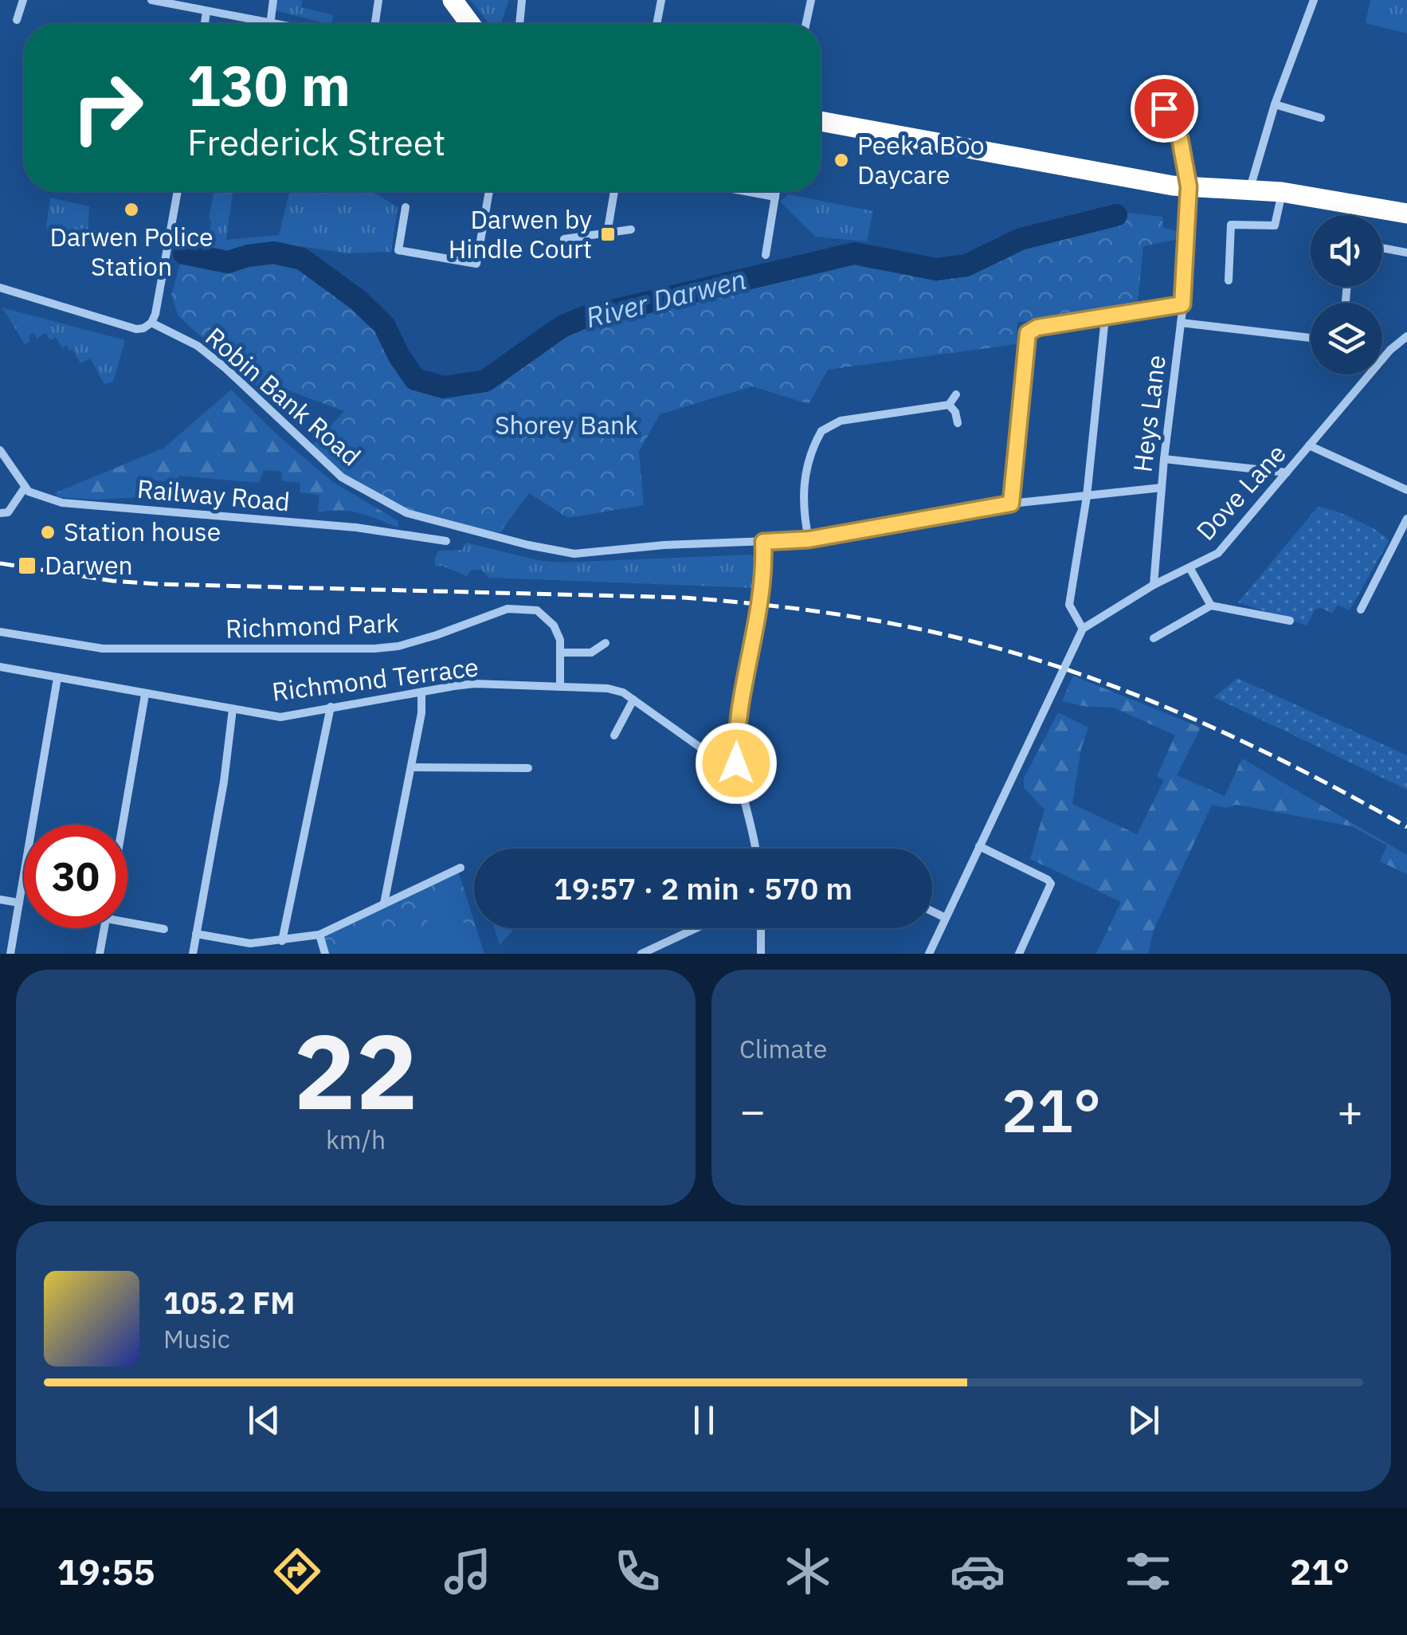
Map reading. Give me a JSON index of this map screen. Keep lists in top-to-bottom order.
{
  "streets": {
    "street": [
      "Robin Bank Road",
      "Heys Lane",
      "Dove Lane",
      "Railway Road",
      "Richmond Park",
      "Richmond Terrace"
    ]
  },
  "crossings": [
    ["Robin Bank Road", "Heys Lane"],
    ["Heys Lane", "Dove Lane"],
    ["Richmond Park", "Richmond Terrace"]
  ],
  "water": ["River Darwen"],
  "parks": ["Shorey Bank"],
  "places": {
    "other": ["Peek a Boo Daycare", "Darwen Police Station", "Station house"],
    "transit": ["Darwen by Hindle Court", "Darwen"]
  },
  "page": {
    "turn": ["130 m", "Frederick Street"],
    "limit": "30",
    "trip": "19:57 · 2 min · 570 m",
    "tile": [
      ["22", "km/h"],
      "Climate"
    ],
    "heat": ["−", "21°", "+"],
    "song": ["105.2 FM", "Music"],
    "tabs": ["19:55", "21°"]
  }
}
